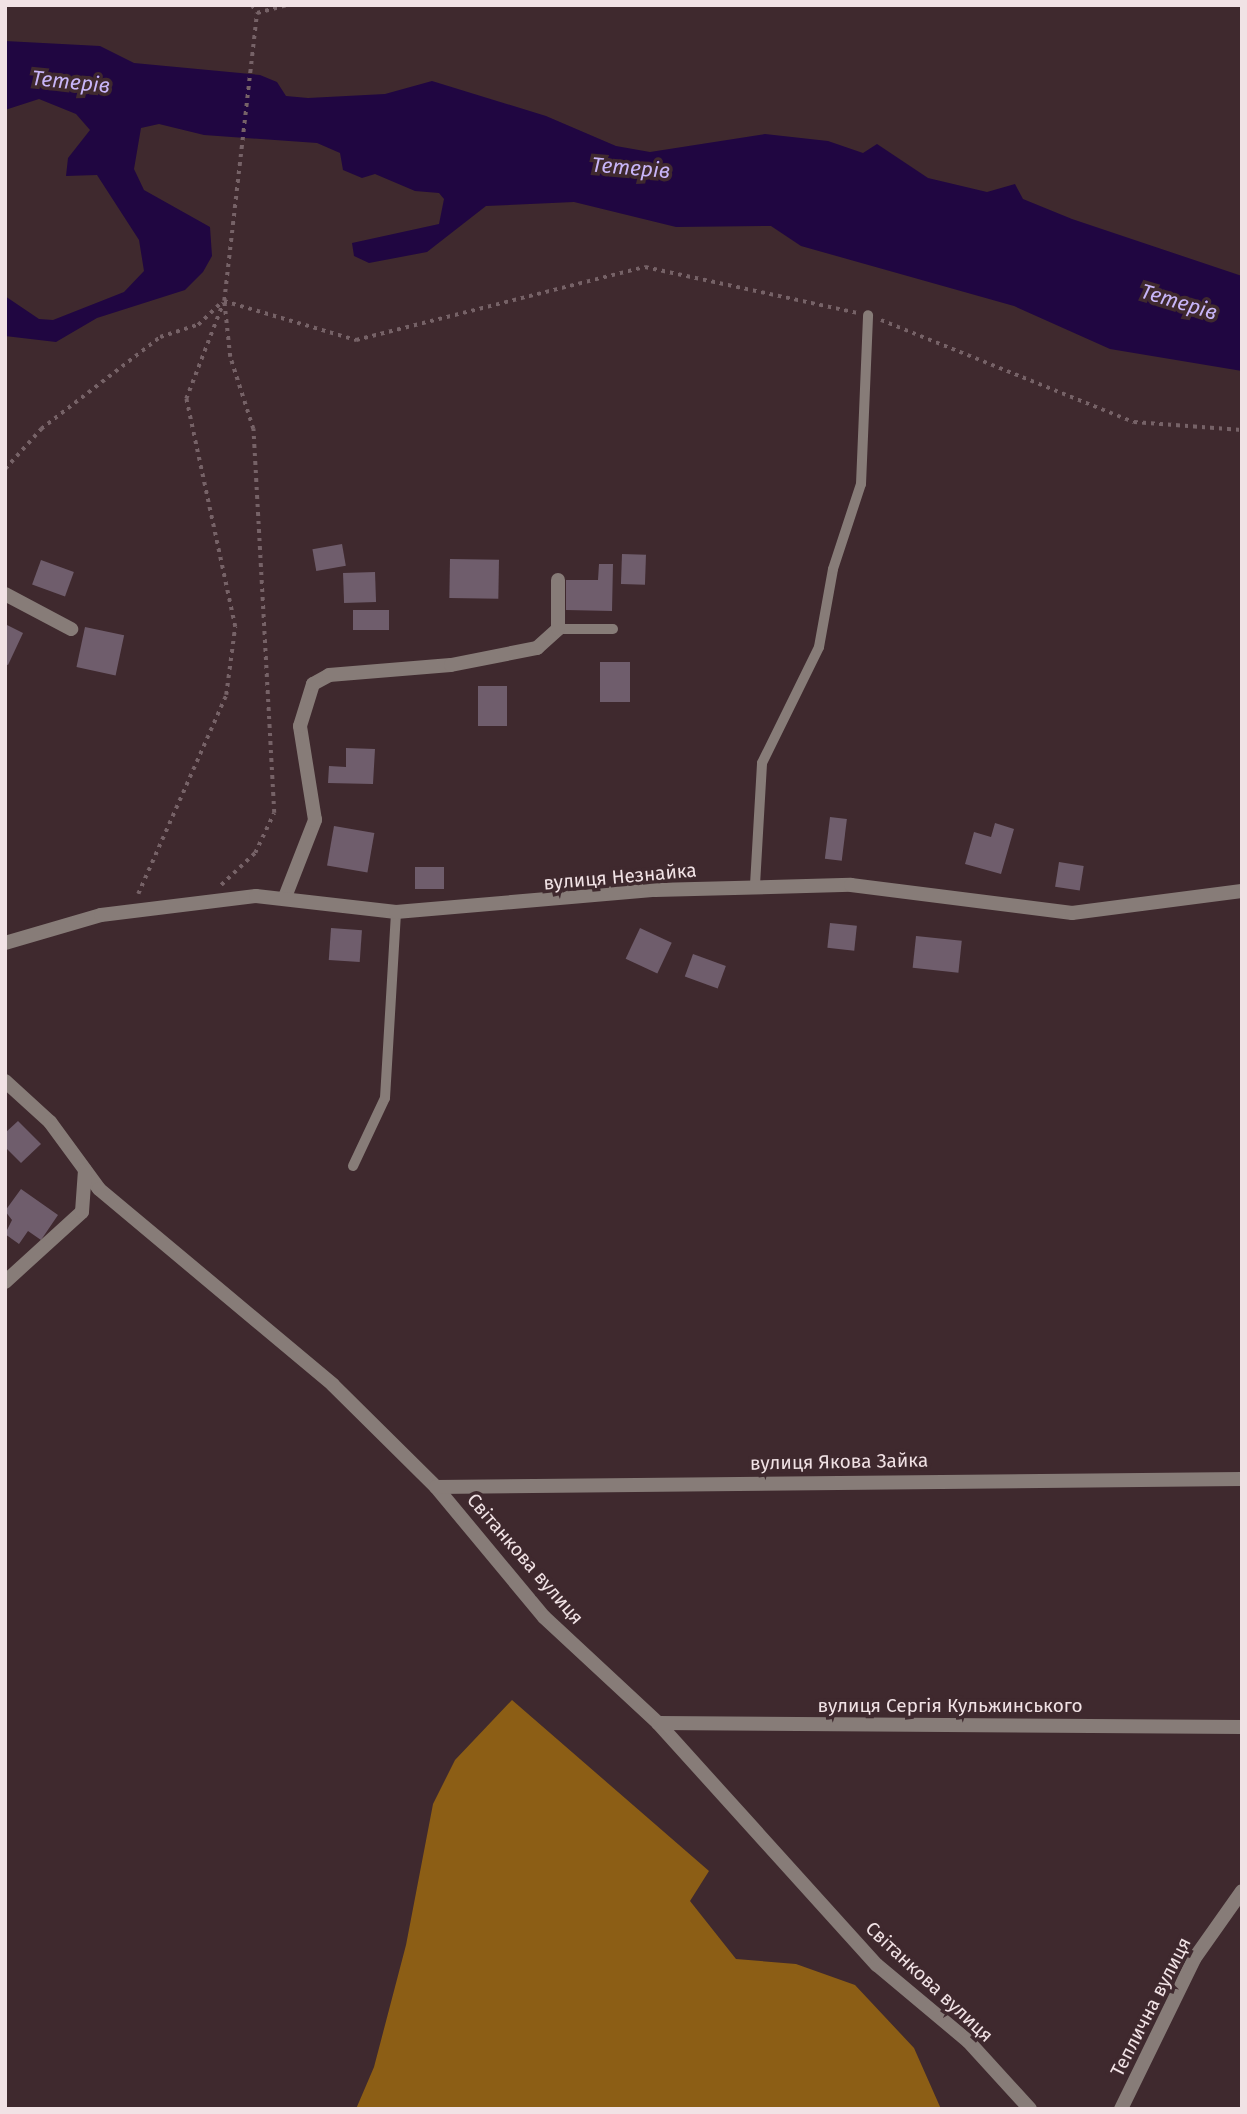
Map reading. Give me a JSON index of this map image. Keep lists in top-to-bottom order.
{
  "streets": {
    "street": [
      "вулиця Незнайка",
      "вулиця Якова Зайка",
      "Світанкова вулиця",
      "вулиця Сергія Кульжинського",
      "Теплична вулиця"
    ]
  },
  "crossings": [
    ["вулиця Якова Зайка", "Світанкова вулиця"],
    ["Світанкова вулиця", "вулиця Сергія Кульжинського"]
  ],
  "water": ["Тетерів"]
}
